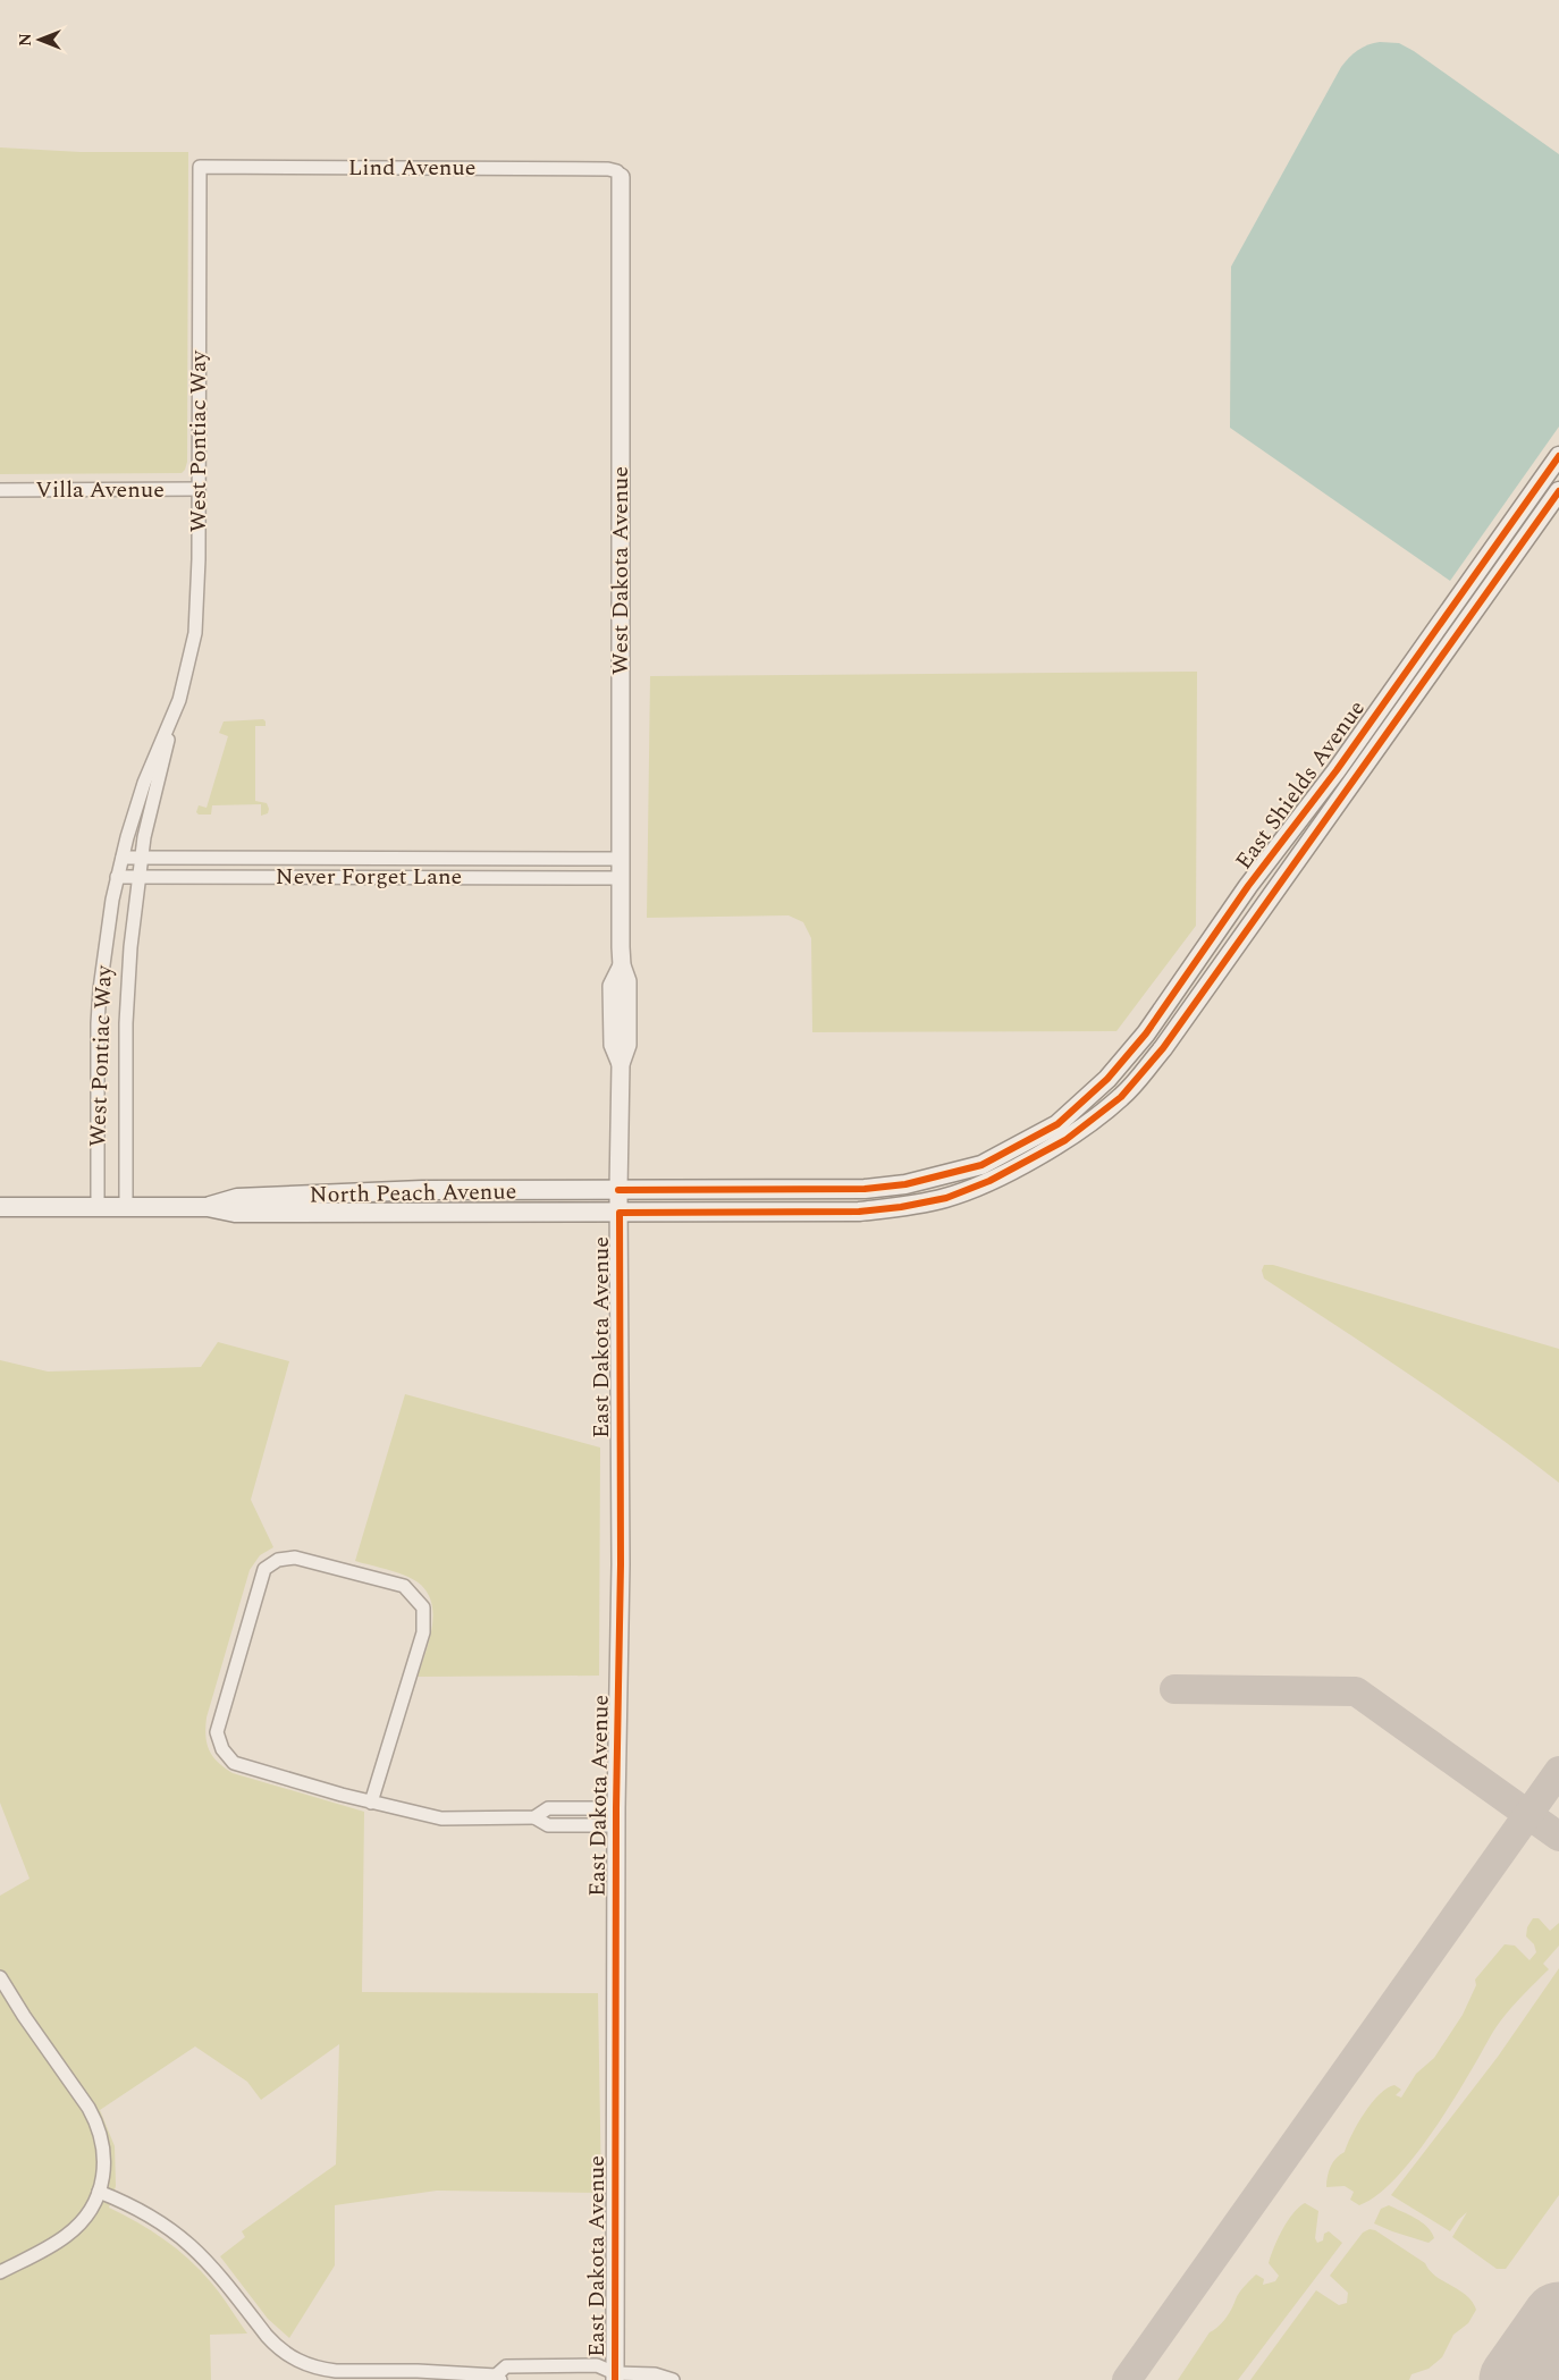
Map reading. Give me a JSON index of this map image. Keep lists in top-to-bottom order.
{
  "streets": {
    "main road": ["East Shields Avenue", "North Peach Avenue"],
    "street": [
      "Lind Avenue",
      "West Pontiac Way",
      "Villa Avenue",
      "West Dakota Avenue",
      "Never Forget Lane",
      "East Dakota Avenue"
    ]
  },
  "crossings": [
    ["Lind Avenue", "West Pontiac Way"],
    ["Lind Avenue", "West Dakota Avenue"],
    ["West Pontiac Way", "Villa Avenue"],
    ["West Pontiac Way", "Never Forget Lane"],
    ["West Pontiac Way", "North Peach Avenue"],
    ["West Dakota Avenue", "Never Forget Lane"],
    ["West Dakota Avenue", "North Peach Avenue"],
    ["West Dakota Avenue", "East Dakota Avenue"],
    ["East Shields Avenue", "North Peach Avenue"],
    ["North Peach Avenue", "East Dakota Avenue"]
  ],
  "north": "left"
}
